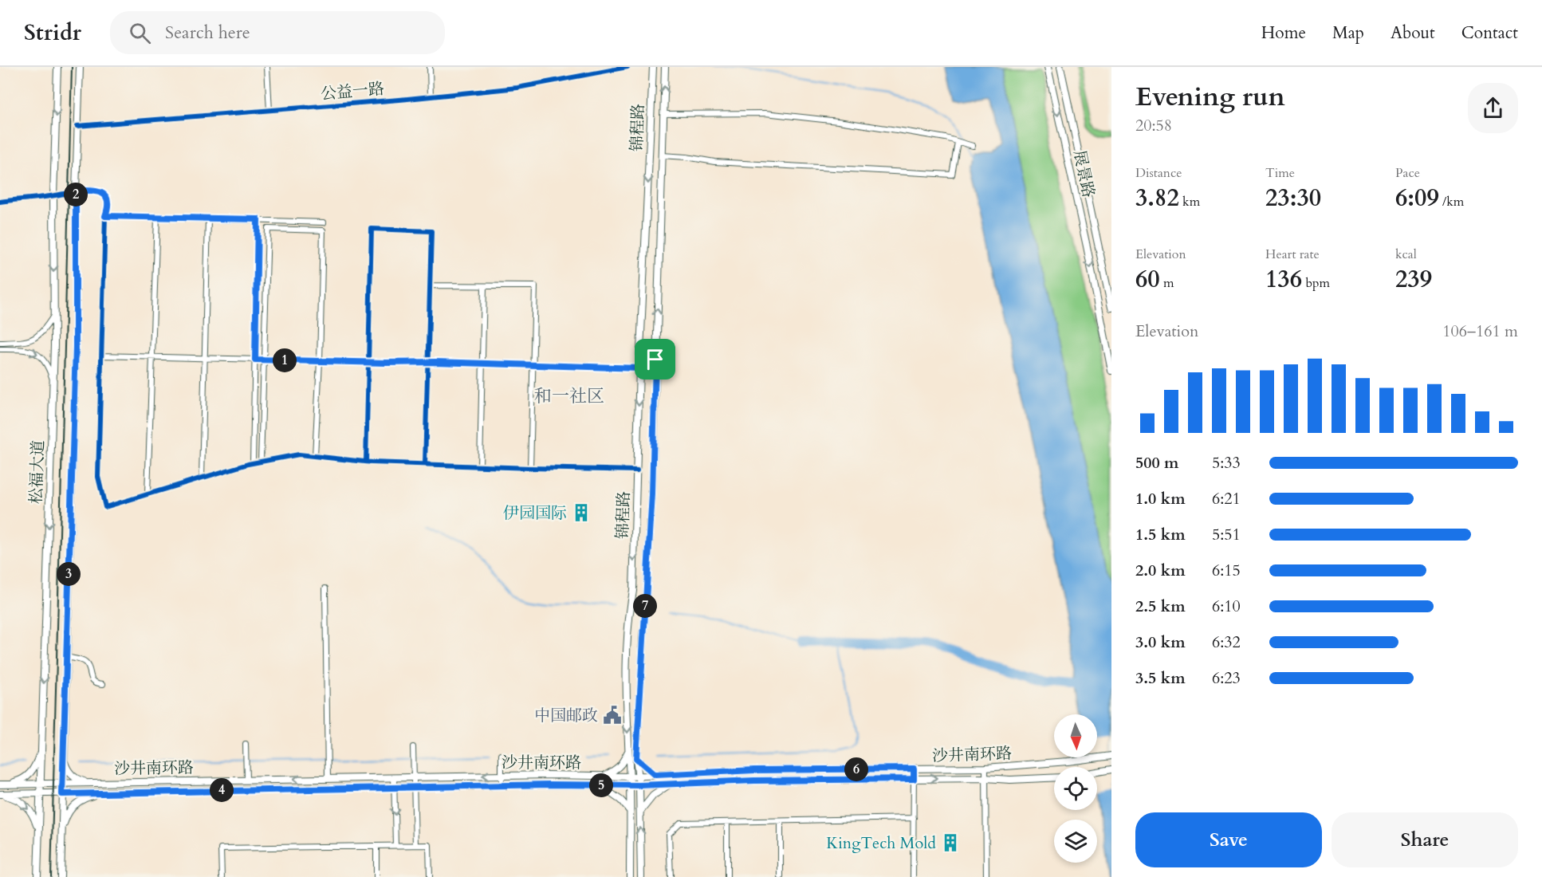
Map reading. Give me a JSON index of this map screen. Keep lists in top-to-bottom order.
{
  "streets": {
    "main road": [
      "锦程路",
      "展景路",
      "松福大道",
      "沙井南环路"
    ],
    "street": ["公益一路"]
  },
  "crossings": [
    ["锦程路", "沙井南环路"],
    ["松福大道", "沙井南环路"]
  ],
  "districts": ["和一社区"],
  "places": {
    "building": ["伊园国际", "KingTech Mold"],
    "public building": ["中国邮政"]
  },
  "north": "bottom",
  "page": {
    "header": "Stridr",
    "search": "Search here",
    "nav": [
      "Home",
      "Map",
      "About",
      "Contact"
    ],
    "heading": ["Evening run", "20:58"],
    "stats": [
      ["Distance", "3.82 km"],
      ["Time", "23:30"],
      ["Pace", "6:09 /km"],
      ["Elevation", "60 m"],
      ["Heart rate", "136 bpm"],
      ["kcal", "239"]
    ],
    "pins": [
      "2",
      "1",
      "3",
      "7",
      "6",
      "5",
      "4"
    ],
    "chart": ["Elevation", "106–161 m"],
    "list": [
      {
        "name": "500 m",
        "note": "5:33"
      },
      {
        "name": "1.0 km",
        "note": "6:21"
      },
      {
        "name": "1.5 km",
        "note": "5:51"
      },
      {
        "name": "2.0 km",
        "note": "6:15"
      },
      {
        "name": "2.5 km",
        "note": "6:10"
      },
      {
        "name": "3.0 km",
        "note": "6:32"
      },
      {
        "name": "3.5 km",
        "note": "6:23"
      }
    ],
    "buttons": ["Save", "Share"]
  }
}
